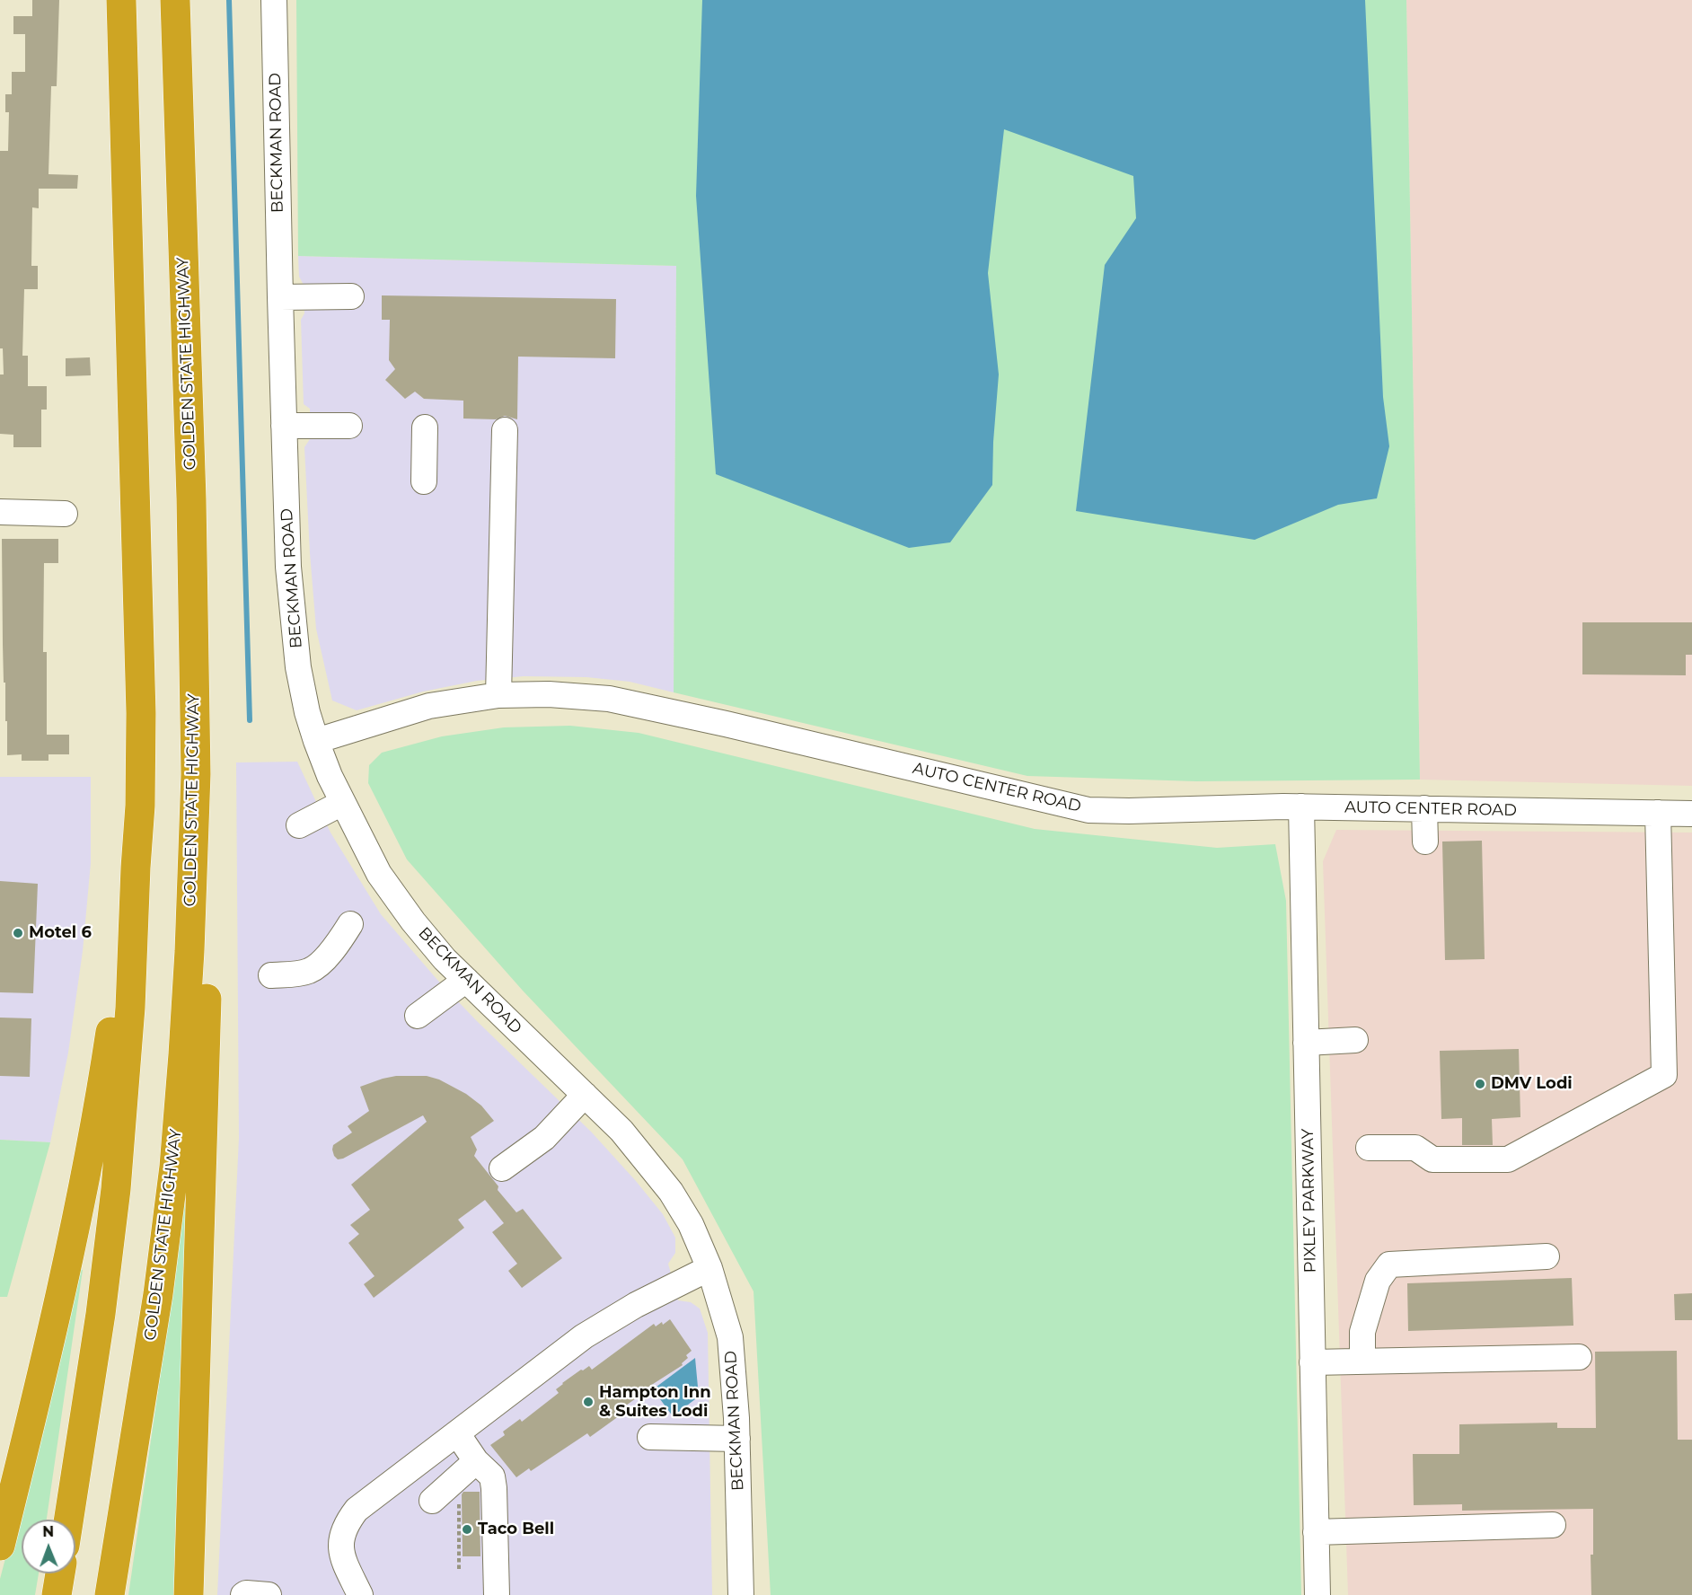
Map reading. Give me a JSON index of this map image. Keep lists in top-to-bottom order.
{
  "streets": {
    "highway": ["GOLDEN STATE HIGHWAY"],
    "street": ["BECKMAN ROAD", "AUTO CENTER ROAD", "PIXLEY PARKWAY"]
  },
  "crossings": [
    ["BECKMAN ROAD", "AUTO CENTER ROAD"],
    ["AUTO CENTER ROAD", "PIXLEY PARKWAY"]
  ],
  "places": [
    "Motel 6",
    "DMV Lodi",
    "Hampton Inn & Suites Lodi",
    "Taco Bell"
  ],
  "north": "top"
}
